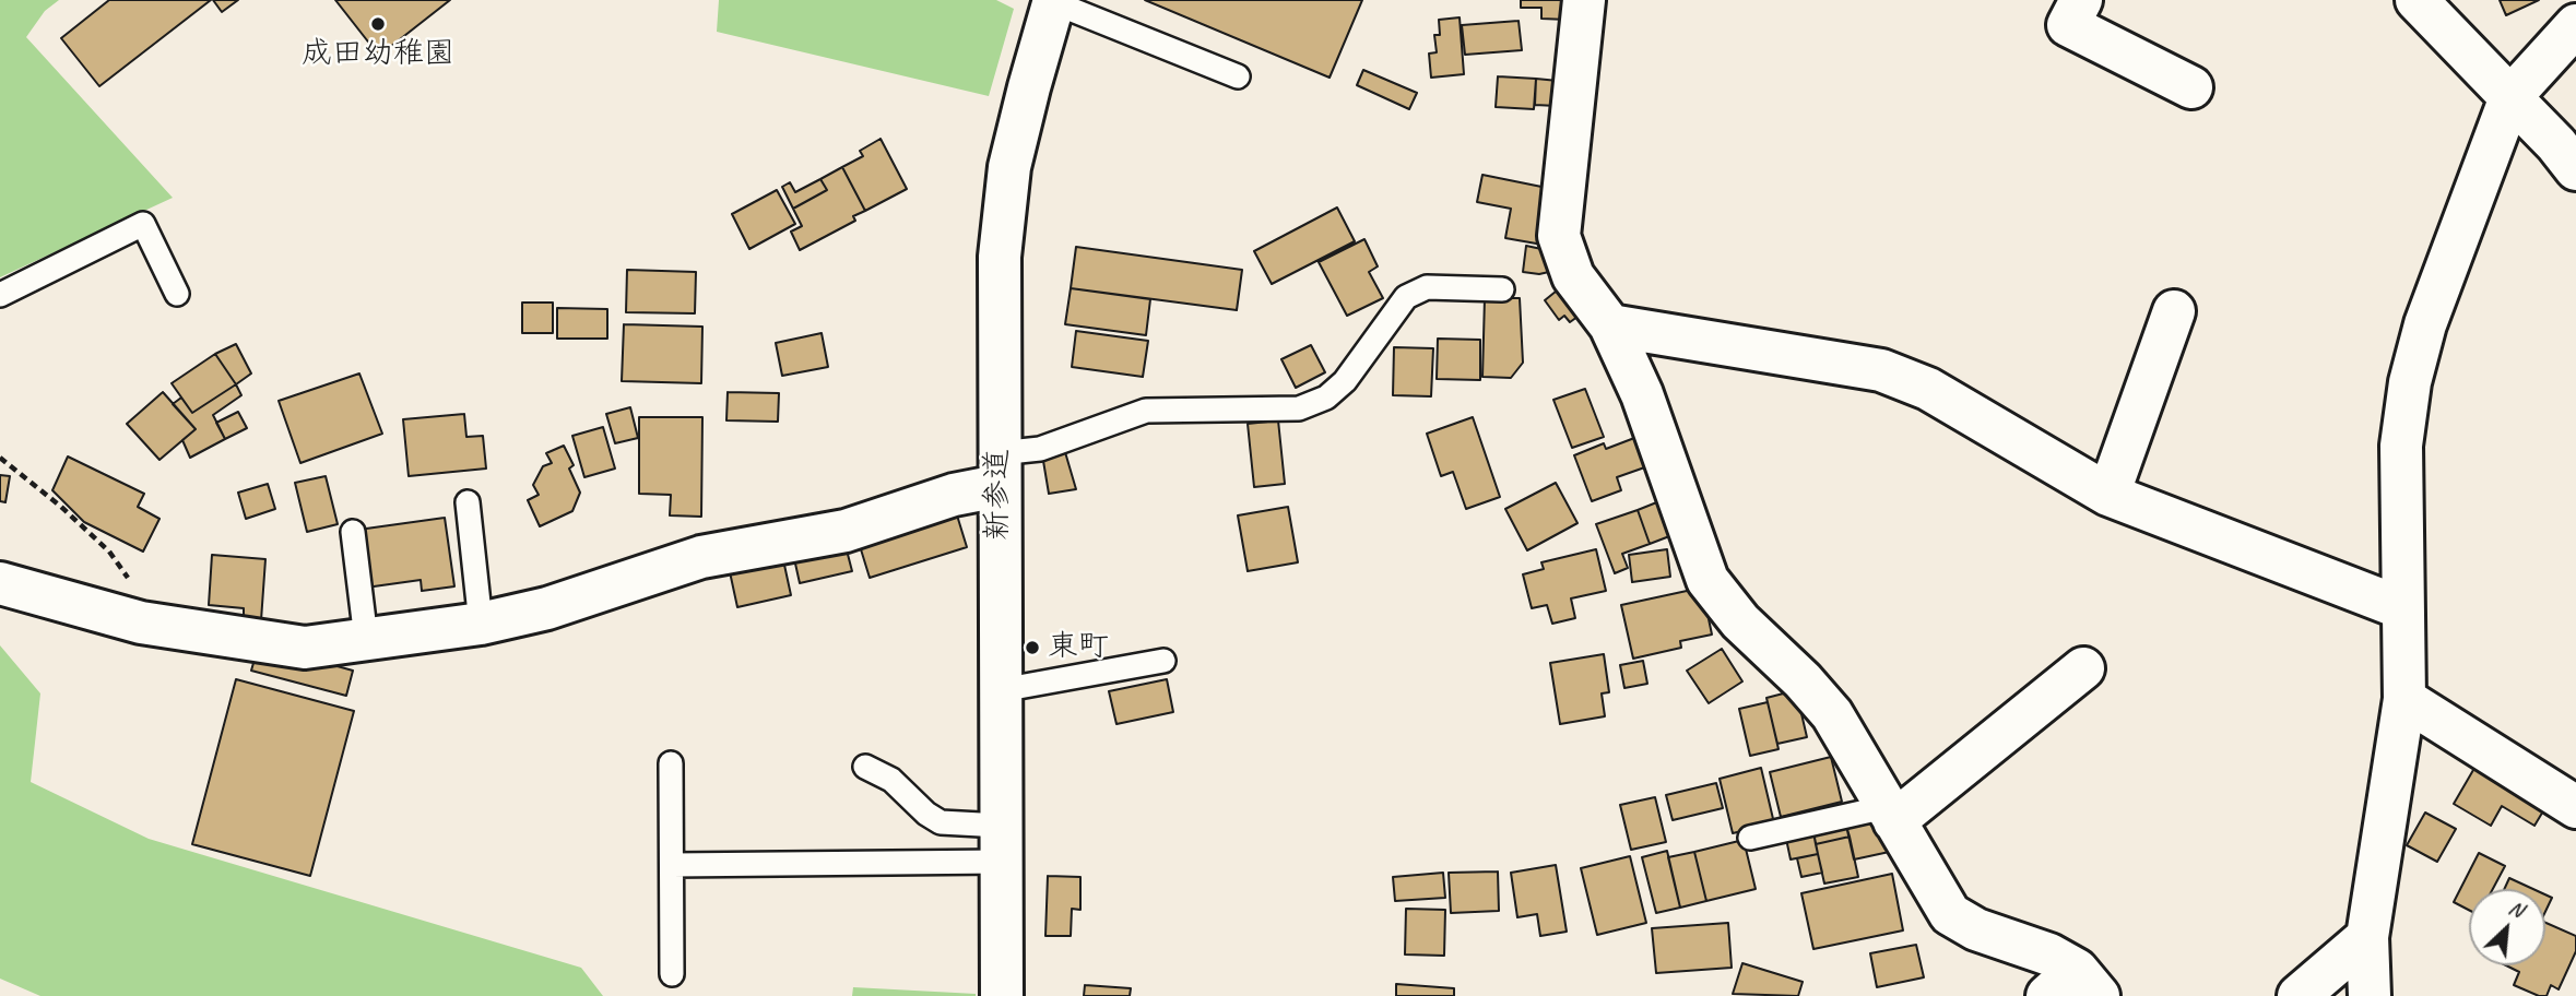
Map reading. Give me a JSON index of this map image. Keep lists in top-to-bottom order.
{
  "streets": {
    "street": ["新参道"]
  },
  "places": ["成田幼稚園", "東町"],
  "north": "top right"
}
